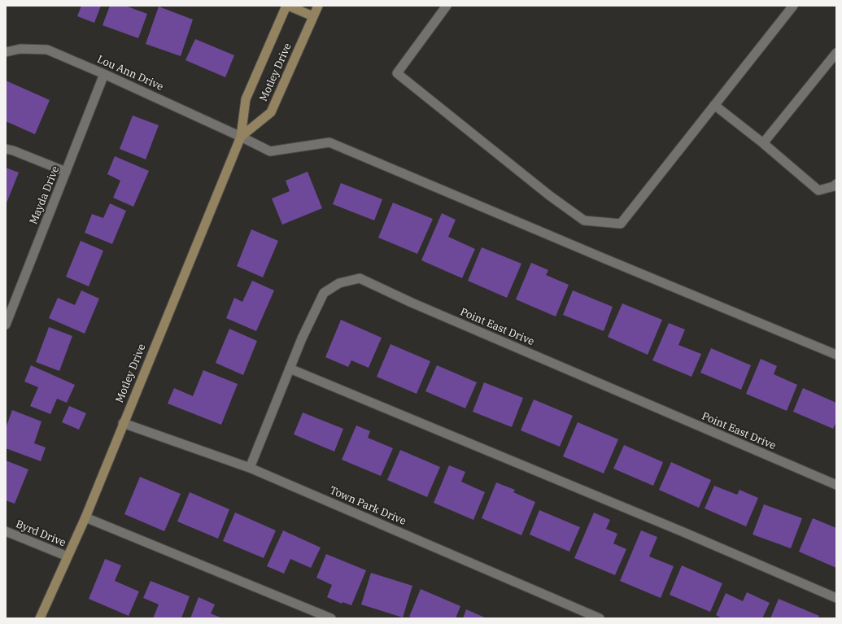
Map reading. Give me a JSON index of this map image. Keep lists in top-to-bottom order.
{
  "streets": {
    "main road": ["Motley Drive"],
    "street": [
      "Lou Ann Drive",
      "Mayda Drive",
      "Point East Drive",
      "Town Park Drive",
      "Byrd Drive"
    ]
  },
  "crossings": [
    ["Motley Drive", "Lou Ann Drive"],
    ["Motley Drive", "Town Park Drive"],
    ["Motley Drive", "Byrd Drive"],
    ["Lou Ann Drive", "Mayda Drive"],
    ["Point East Drive", "Town Park Drive"]
  ]
}
